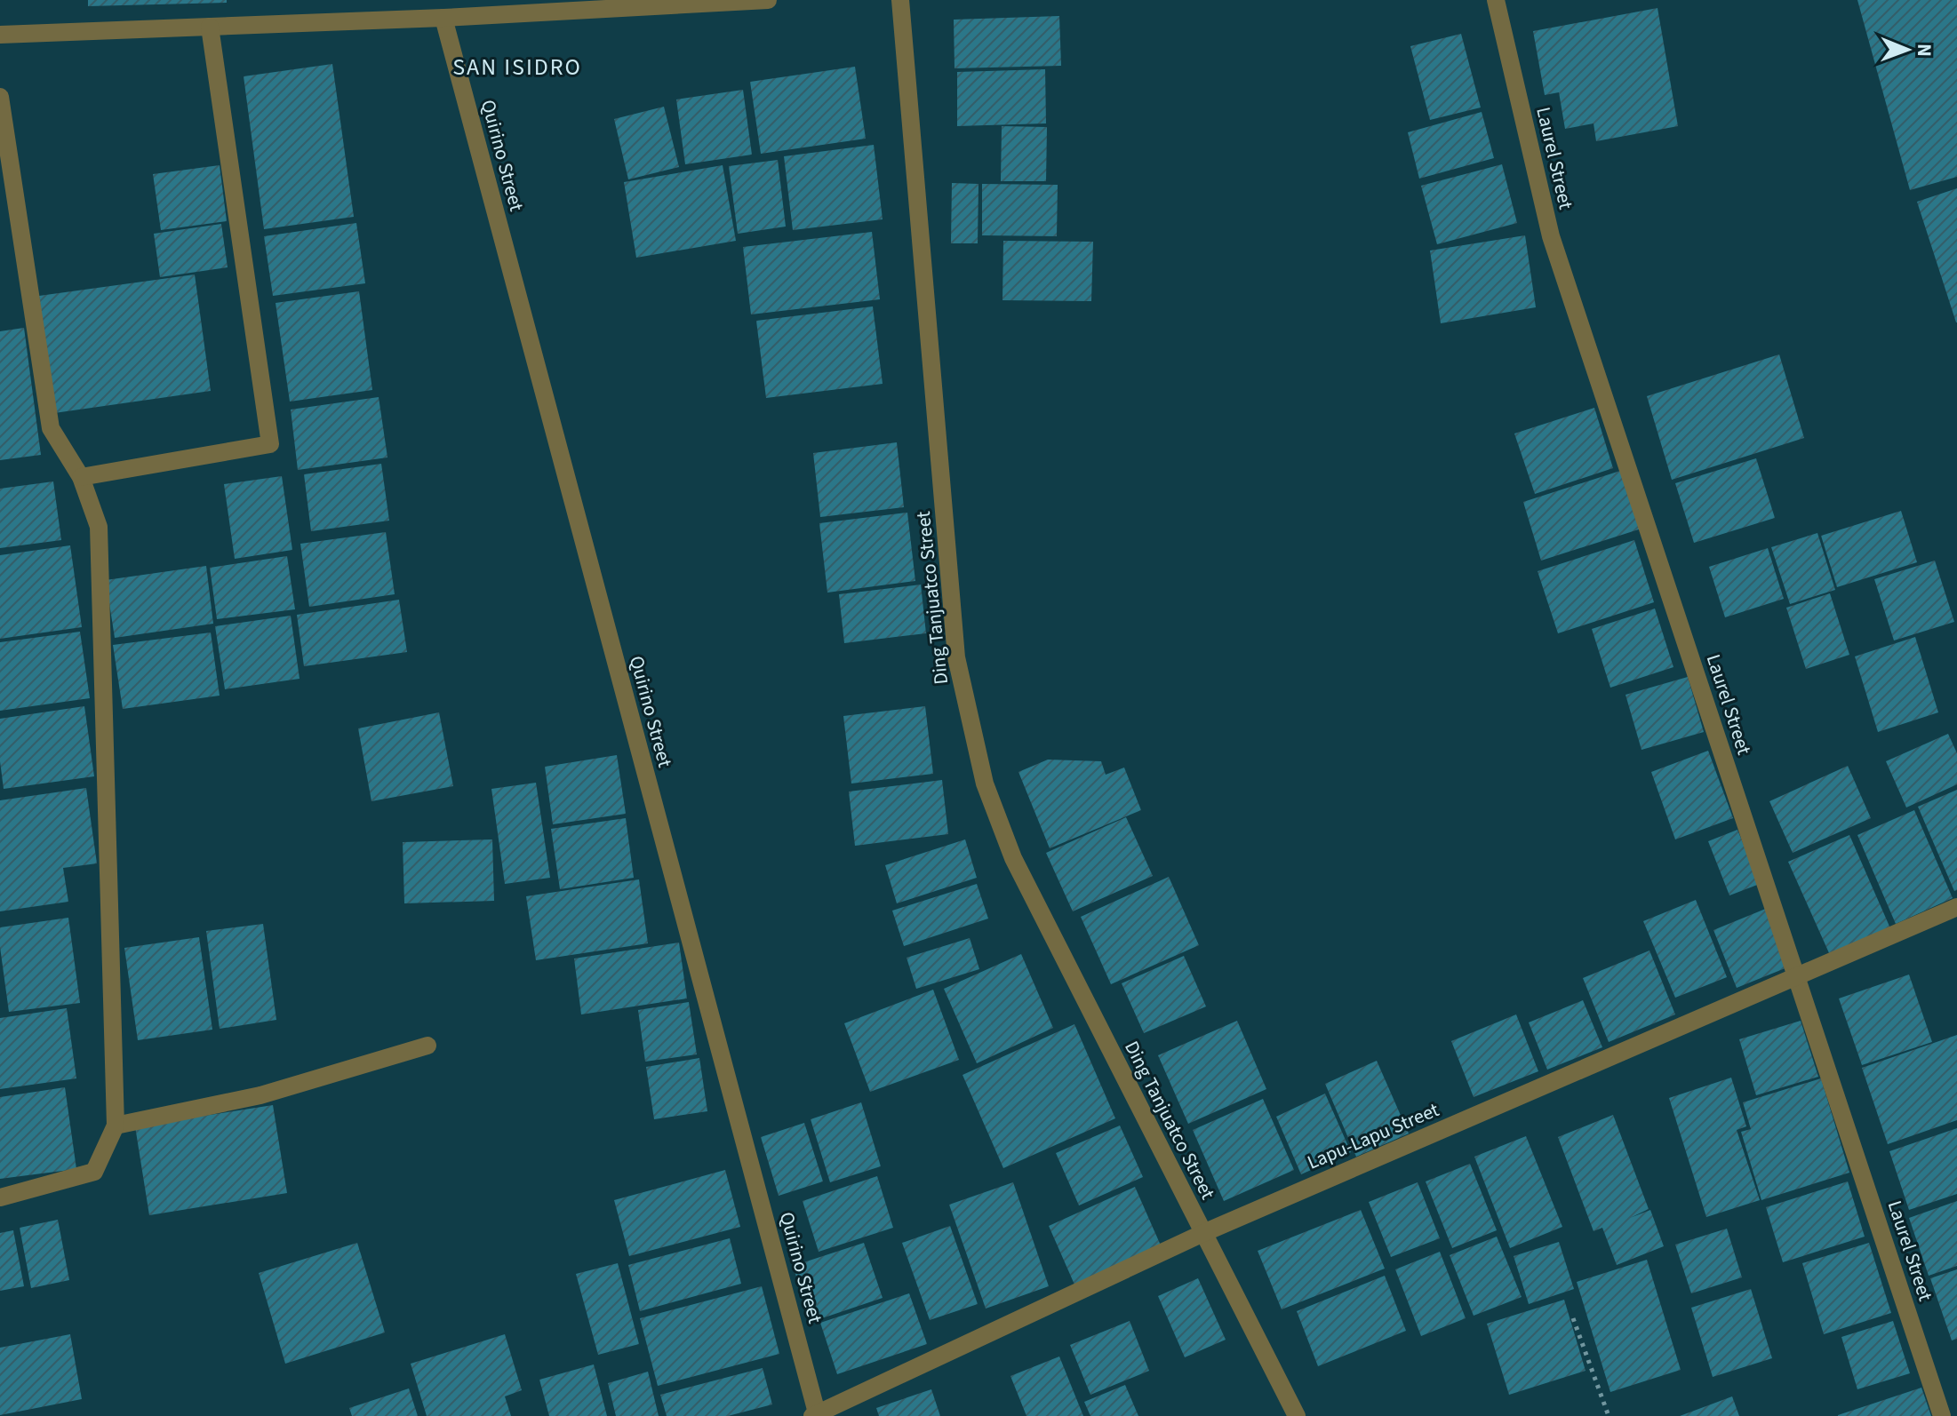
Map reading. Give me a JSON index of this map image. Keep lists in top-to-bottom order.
{
  "streets": {
    "street": [
      "Quirino Street",
      "Laurel Street",
      "Ding Tanjuatco Street",
      "Lapu-Lapu Street"
    ]
  },
  "crossings": [
    ["Quirino Street", "Lapu-Lapu Street"],
    ["Laurel Street", "Lapu-Lapu Street"],
    ["Ding Tanjuatco Street", "Lapu-Lapu Street"]
  ],
  "districts": ["SAN ISIDRO"],
  "north": "right"
}
